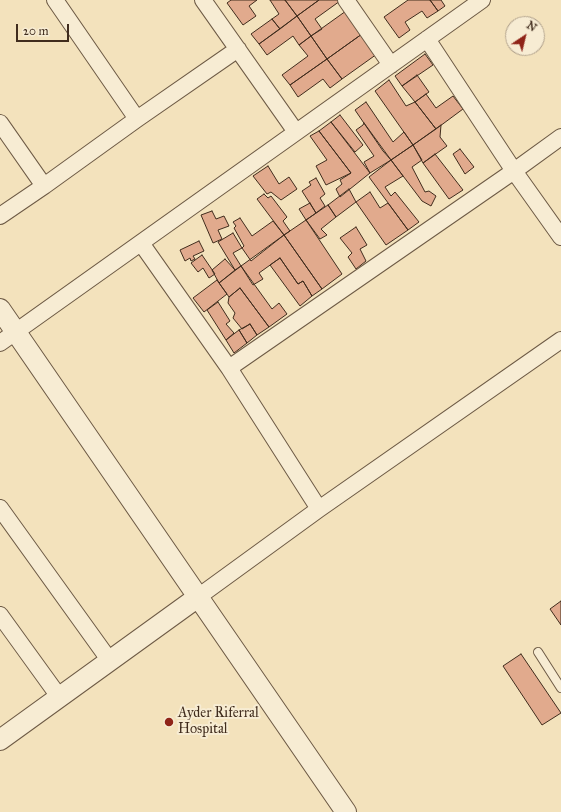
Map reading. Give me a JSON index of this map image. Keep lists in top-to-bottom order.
{
  "places": ["Ayder Riferral Hospital"],
  "scale_bar": "20 m",
  "north": "top right"
}
